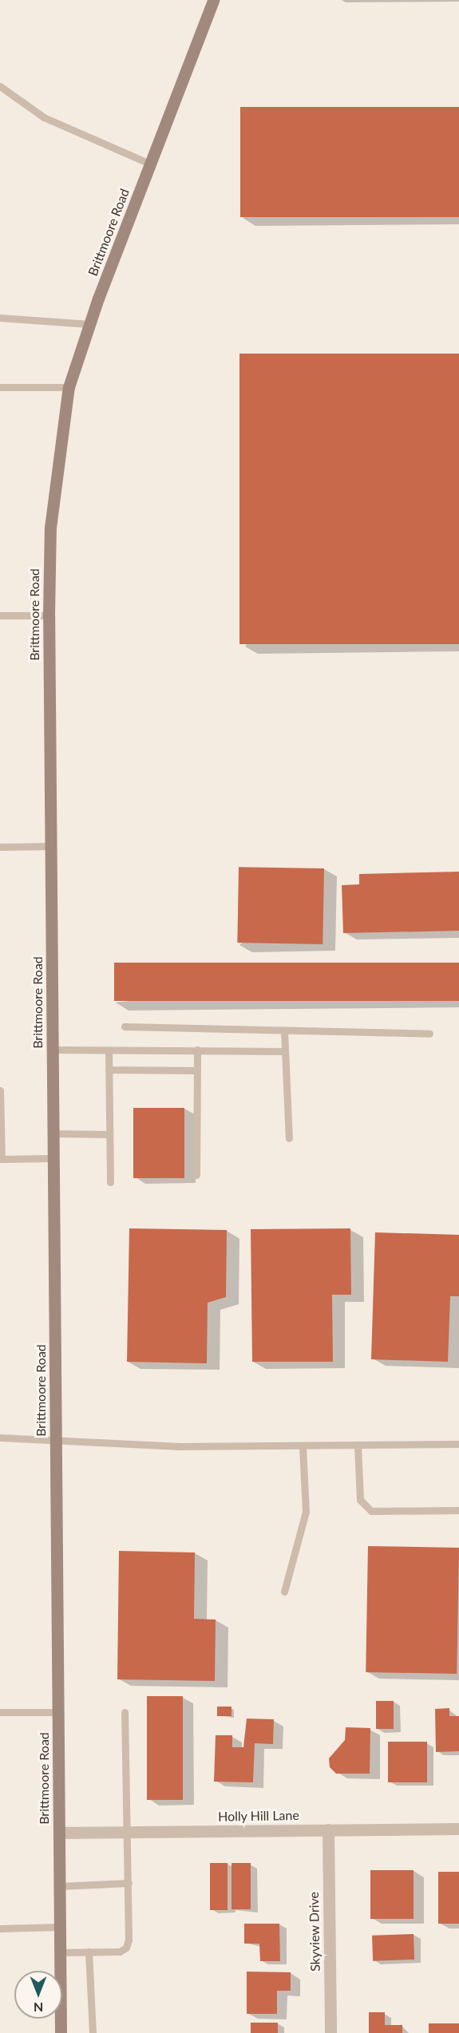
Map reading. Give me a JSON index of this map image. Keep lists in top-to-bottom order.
{
  "streets": {
    "main road": ["Brittmoore Road"],
    "street": ["Holly Hill Lane", "Skyview Drive"]
  },
  "crossings": [
    ["Brittmoore Road", "Holly Hill Lane"],
    ["Holly Hill Lane", "Skyview Drive"]
  ],
  "north": "bottom"
}
